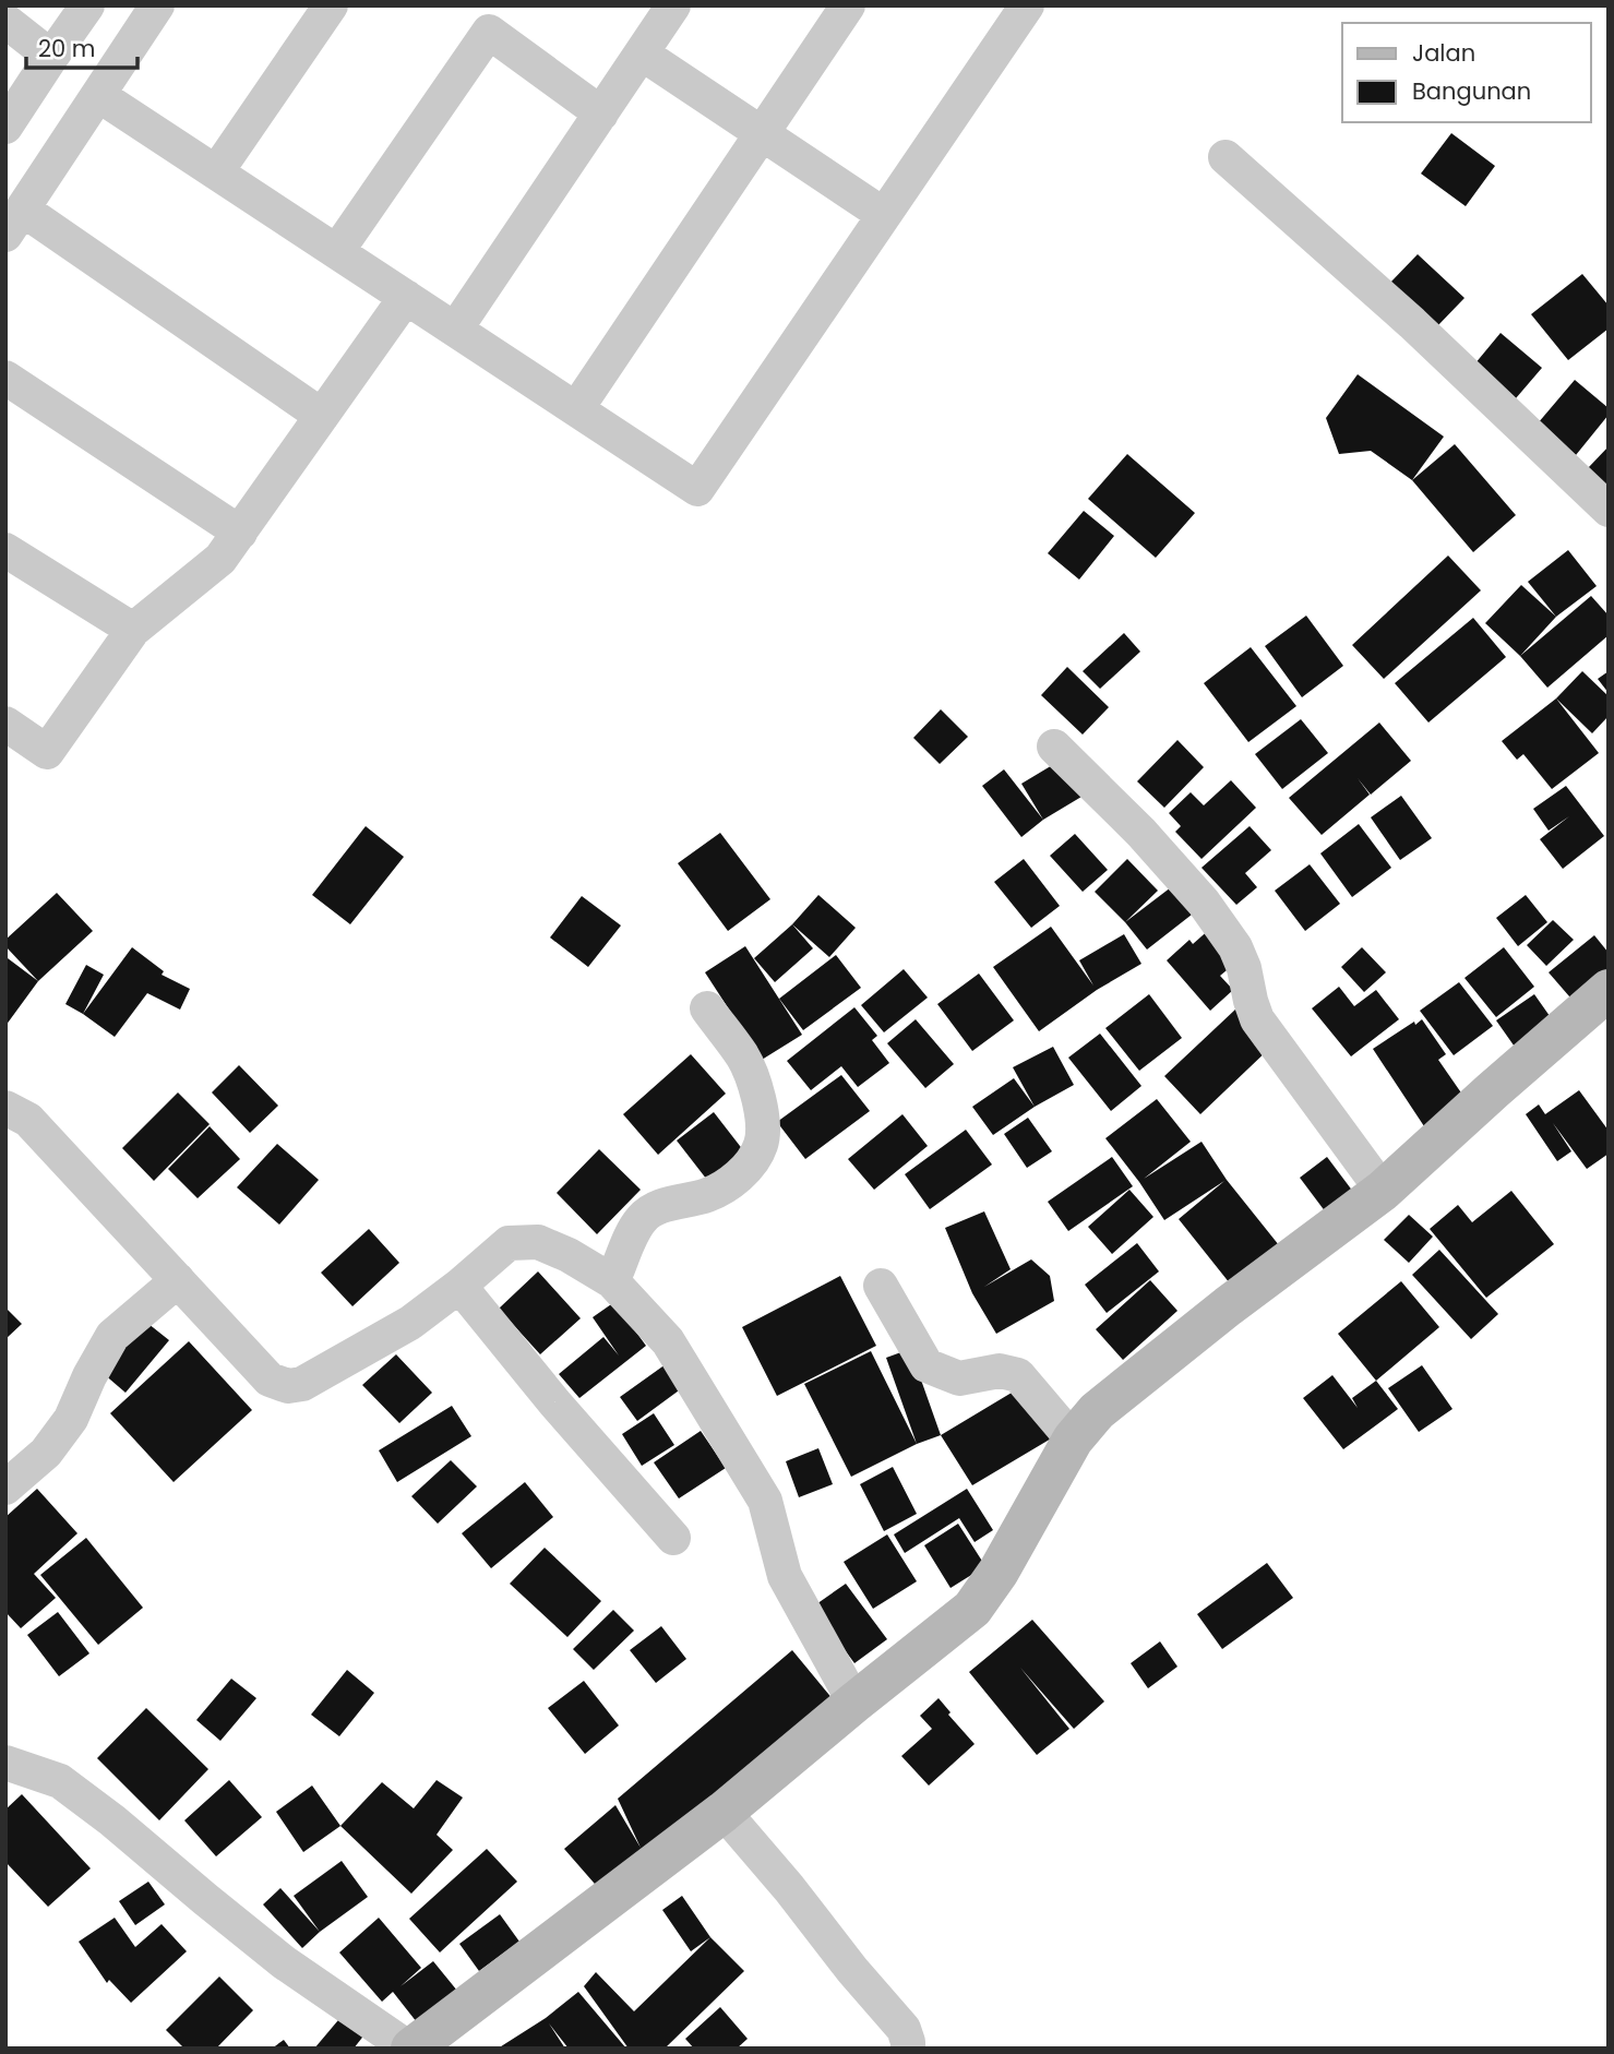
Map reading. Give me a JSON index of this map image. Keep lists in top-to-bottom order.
{
  "legend": ["Jalan", "Bangunan"],
  "scale_bar": "20 m"
}
